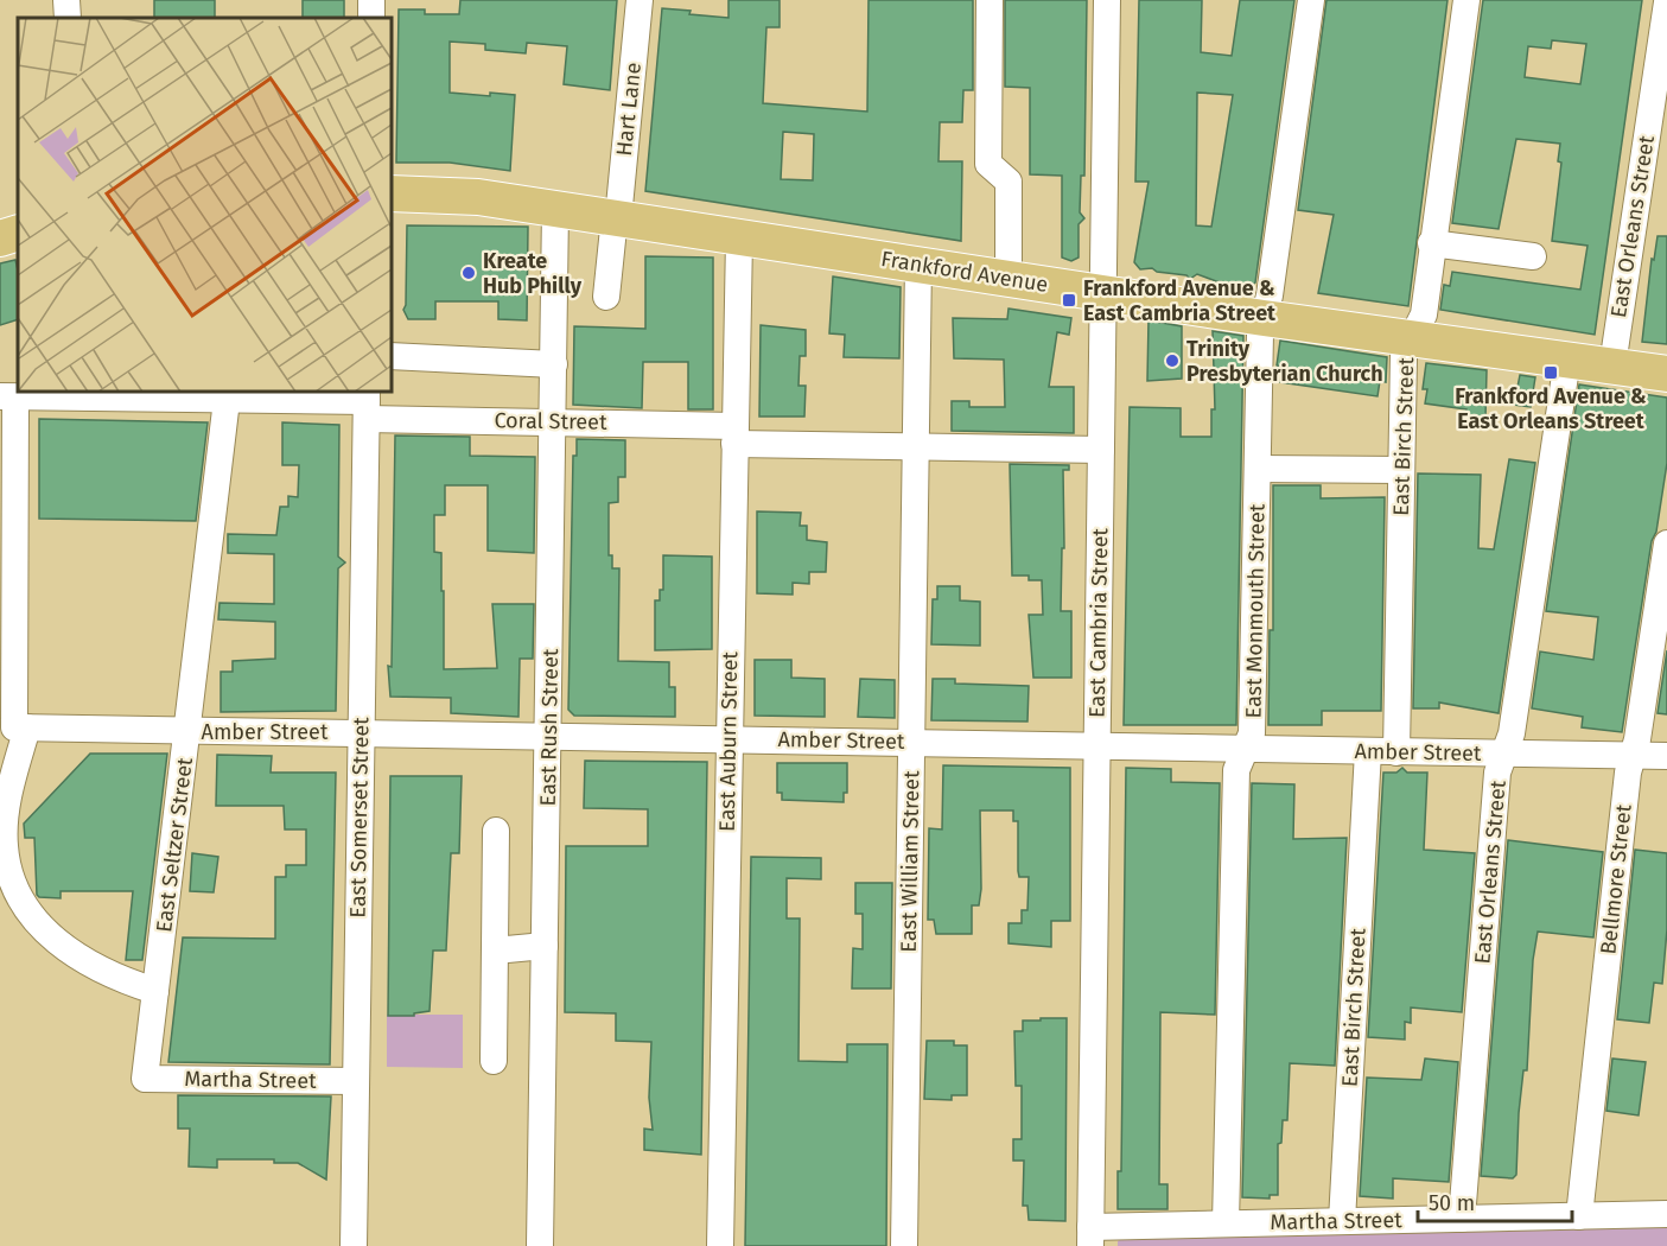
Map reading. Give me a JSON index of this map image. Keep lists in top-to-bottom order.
{
  "streets": {
    "main road": ["Frankford Avenue"],
    "street": [
      "Hart Lane",
      "East Orleans Street",
      "Coral Street",
      "East Birch Street",
      "East Monmouth Street",
      "East Cambria Street",
      "East Rush Street",
      "Amber Street",
      "East Auburn Street",
      "East Somerset Street",
      "East Seltzer Street",
      "East William Street",
      "Bellmore Street",
      "Martha Street"
    ]
  },
  "crossings": [
    ["Hart Lane", "Frankford Avenue"],
    ["East Orleans Street", "Frankford Avenue"],
    ["East Orleans Street", "Amber Street"],
    ["East Orleans Street", "Martha Street"],
    ["Frankford Avenue", "East Birch Street"],
    ["Frankford Avenue", "East Monmouth Street"],
    ["Frankford Avenue", "East Cambria Street"],
    ["Frankford Avenue", "East Rush Street"],
    ["Frankford Avenue", "East Auburn Street"],
    ["Frankford Avenue", "East William Street"],
    ["Coral Street", "East Cambria Street"],
    ["Coral Street", "East Rush Street"],
    ["Coral Street", "East Auburn Street"],
    ["Coral Street", "East Somerset Street"],
    ["Coral Street", "East Seltzer Street"],
    ["Coral Street", "East William Street"],
    ["East Birch Street", "Amber Street"],
    ["East Birch Street", "Martha Street"],
    ["East Monmouth Street", "Amber Street"],
    ["East Monmouth Street", "Martha Street"],
    ["East Cambria Street", "Amber Street"],
    ["East Cambria Street", "Martha Street"],
    ["East Rush Street", "Amber Street"],
    ["Amber Street", "East Auburn Street"],
    ["Amber Street", "East Somerset Street"],
    ["Amber Street", "East Seltzer Street"],
    ["Amber Street", "East William Street"],
    ["Amber Street", "Bellmore Street"],
    ["East Somerset Street", "Martha Street"],
    ["East Seltzer Street", "Martha Street"],
    ["Bellmore Street", "Martha Street"]
  ],
  "places": {
    "other": ["Kreate Hub Philly", "Trinity Presbyterian Church"],
    "transit": ["Frankford Avenue & East Cambria Street", "Frankford Avenue & East Orleans Street"]
  },
  "scale_bar": "50 m"
}
